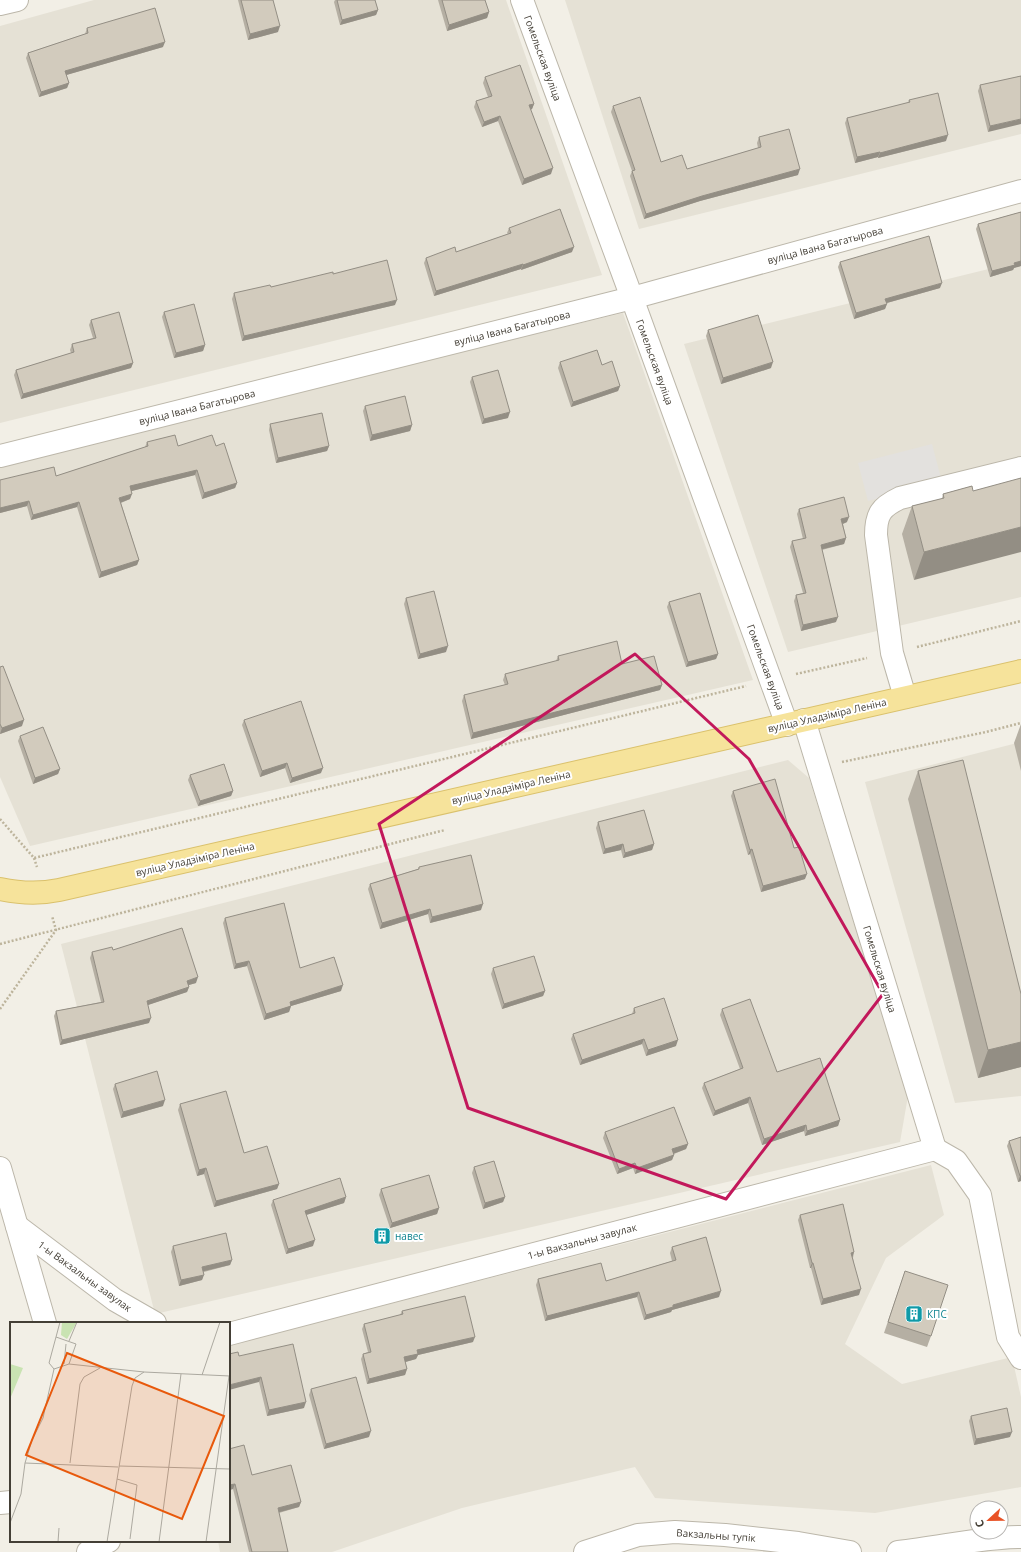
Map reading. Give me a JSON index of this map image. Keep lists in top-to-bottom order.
{
  "streets": {
    "main road": ["вуліца Уладзіміра Леніна"],
    "street": [
      "Гомельская вуліца",
      "вуліца Івана Багатырова",
      "1-ы Вакзальны завулак",
      "Вакзальны тупік"
    ]
  },
  "crossings": [
    ["Гомельская вуліца", "вуліца Івана Багатырова"],
    ["Гомельская вуліца", "вуліца Уладзіміра Леніна"],
    ["Гомельская вуліца", "1-ы Вакзальны завулак"]
  ],
  "places": {
    "building": ["навес", "КПС"]
  },
  "north": "left"
}
